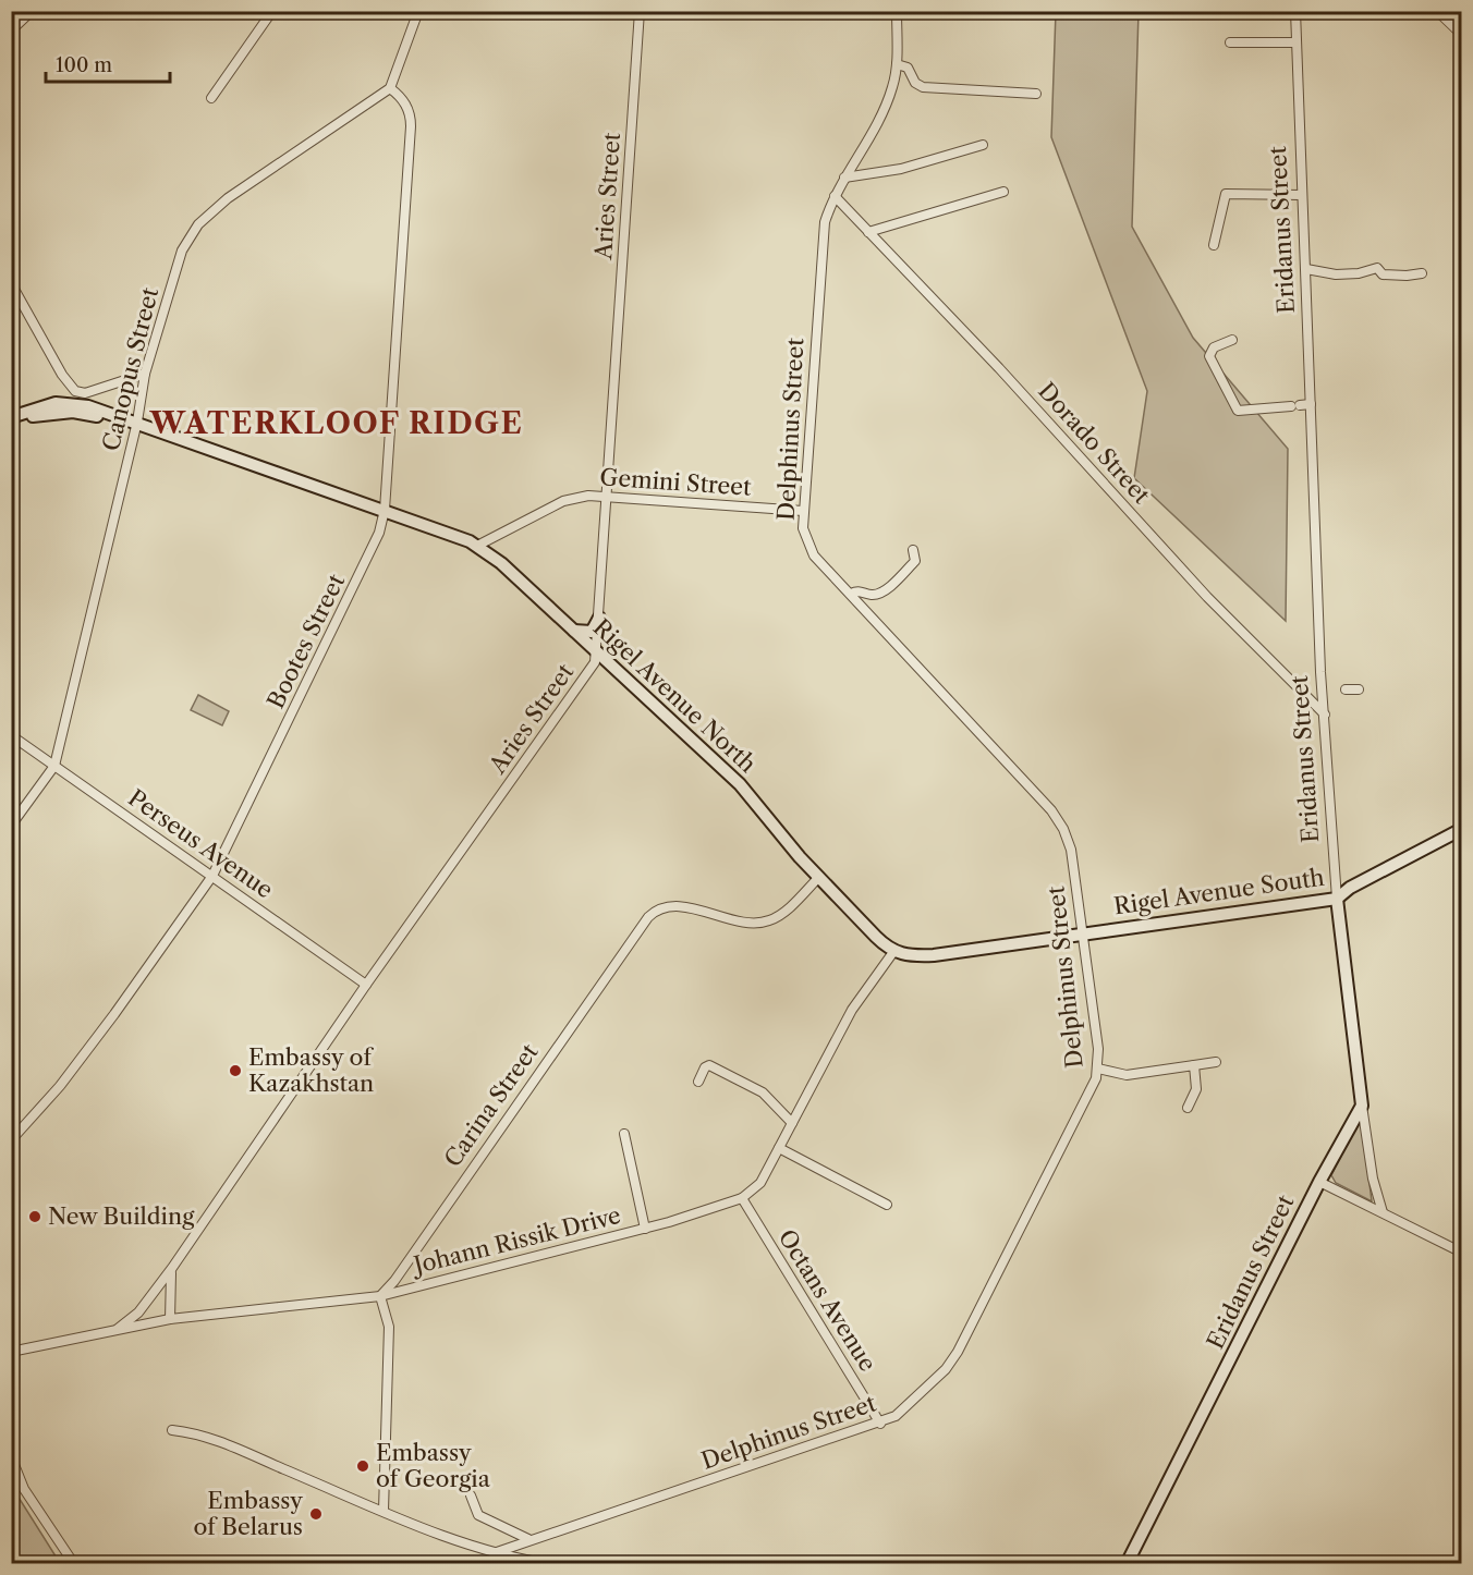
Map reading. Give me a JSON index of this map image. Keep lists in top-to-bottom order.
{
  "streets": {
    "main road": ["Eridanus Street", "Rigel Avenue North", "Rigel Avenue South"],
    "street": [
      "Aries Street",
      "Canopus Street",
      "Delphinus Street",
      "Dorado Street",
      "Gemini Street",
      "Bootes Street",
      "Perseus Avenue",
      "Carina Street",
      "Johann Rissik Drive",
      "Octans Avenue"
    ]
  },
  "crossings": [
    ["Aries Street", "Gemini Street"],
    ["Aries Street", "Rigel Avenue North"],
    ["Aries Street", "Perseus Avenue"],
    ["Aries Street", "Johann Rissik Drive"],
    ["Eridanus Street", "Dorado Street"],
    ["Eridanus Street", "Rigel Avenue South"],
    ["Canopus Street", "Bootes Street"],
    ["Canopus Street", "Rigel Avenue North"],
    ["Canopus Street", "Perseus Avenue"],
    ["Delphinus Street", "Dorado Street"],
    ["Delphinus Street", "Gemini Street"],
    ["Delphinus Street", "Rigel Avenue South"],
    ["Delphinus Street", "Octans Avenue"],
    ["Gemini Street", "Rigel Avenue North"],
    ["Bootes Street", "Rigel Avenue North"],
    ["Bootes Street", "Perseus Avenue"],
    ["Rigel Avenue North", "Carina Street"],
    ["Rigel Avenue North", "Johann Rissik Drive"],
    ["Carina Street", "Johann Rissik Drive"],
    ["Johann Rissik Drive", "Octans Avenue"]
  ],
  "districts": ["WATERKLOOF RIDGE"],
  "places": [
    "Embassy of Kazakhstan",
    "New Building",
    "Embassy of Georgia",
    "Embassy of Belarus"
  ],
  "scale_bar": "100 m"
}
